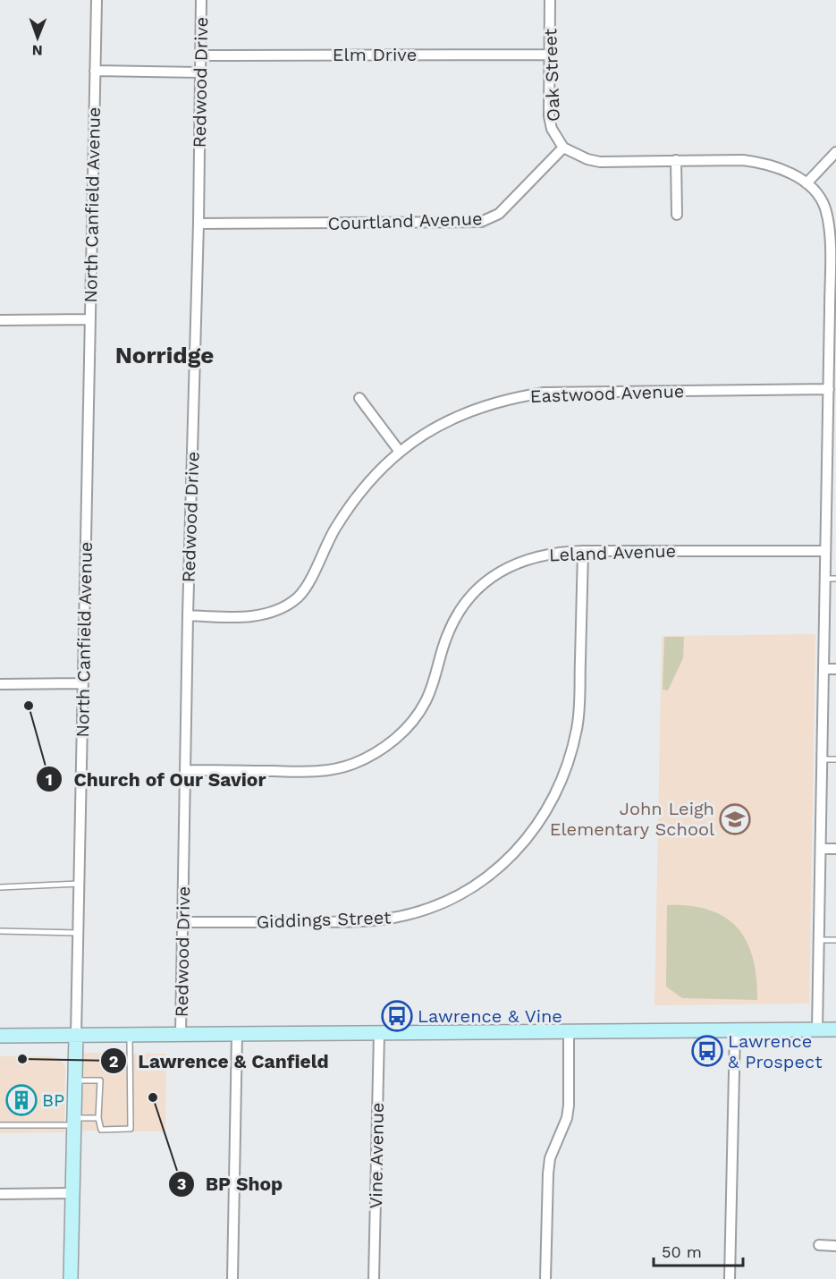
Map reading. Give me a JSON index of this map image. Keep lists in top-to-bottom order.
{
  "streets": {
    "main road": ["North Canfield Avenue"],
    "street": [
      "Elm Drive",
      "Oak Street",
      "Redwood Drive",
      "Courtland Avenue",
      "Eastwood Avenue",
      "Leland Avenue",
      "Giddings Street",
      "Vine Avenue"
    ]
  },
  "crossings": [
    ["Elm Drive", "Oak Street"],
    ["Elm Drive", "Redwood Drive"],
    ["Oak Street", "Courtland Avenue"],
    ["Redwood Drive", "Courtland Avenue"],
    ["Redwood Drive", "Eastwood Avenue"],
    ["Redwood Drive", "Leland Avenue"],
    ["Redwood Drive", "Giddings Street"],
    ["Leland Avenue", "Giddings Street"]
  ],
  "districts": ["Norridge"],
  "places": {
    "other": ["Church of Our Savior", "Lawrence & Canfield", "BP Shop"],
    "school or university": ["John Leigh Elementary School"],
    "bus stop": ["Lawrence & Vine", "Lawrence & Prospect"],
    "building": ["BP"]
  },
  "scale_bar": "50 m",
  "north": "bottom"
}
